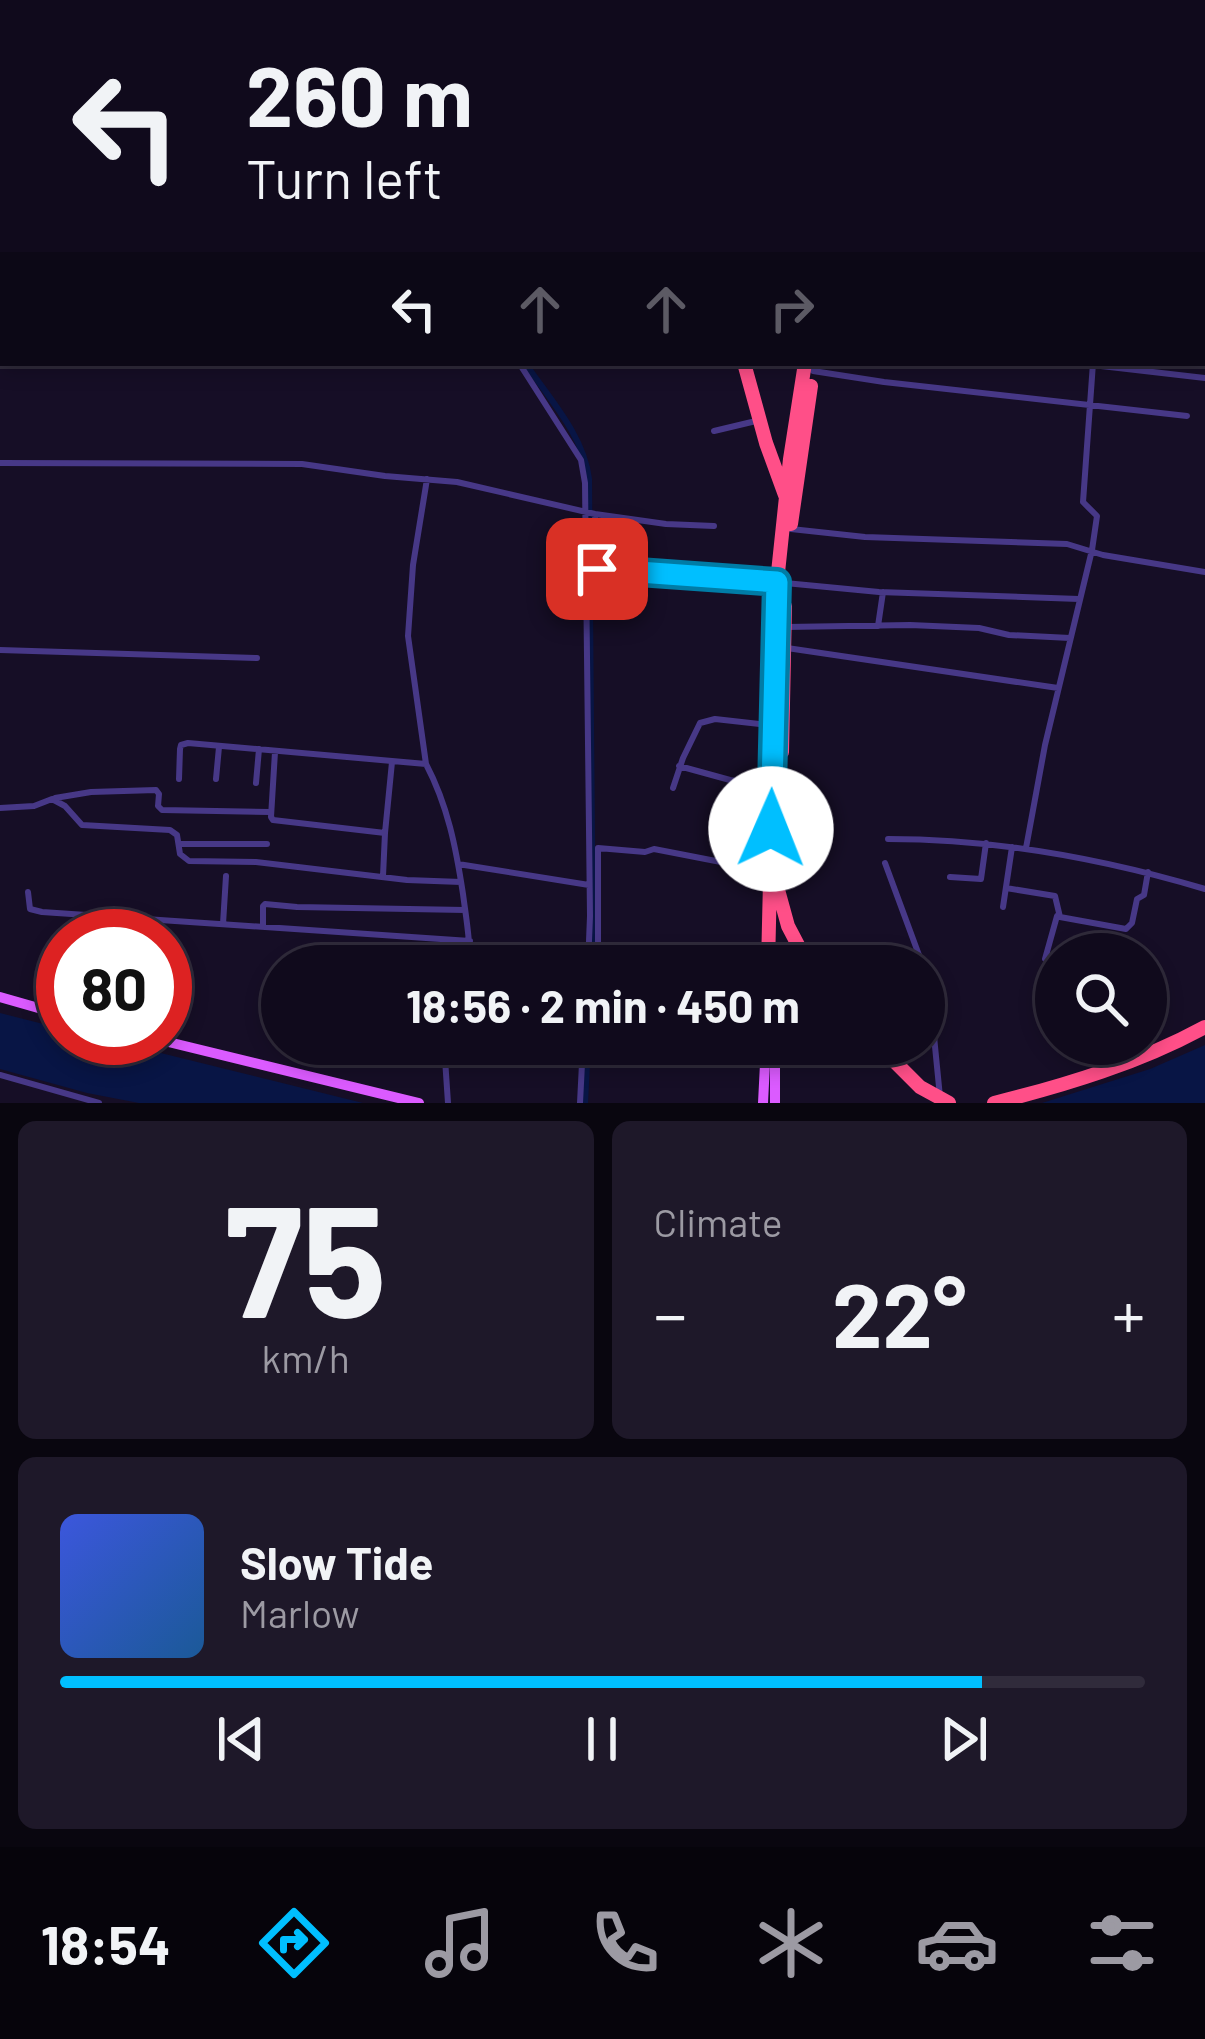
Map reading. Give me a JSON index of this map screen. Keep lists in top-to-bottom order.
{
  "page": {
    "turn": ["260 m", "Turn left"],
    "limit": "80",
    "trip": "18:56 · 2 min · 450 m",
    "tile": [
      ["75", "km/h"],
      "Climate"
    ],
    "heat": ["−", "22°", "+"],
    "song": ["Slow Tide", "Marlow"],
    "tabs": "18:54"
  }
}
